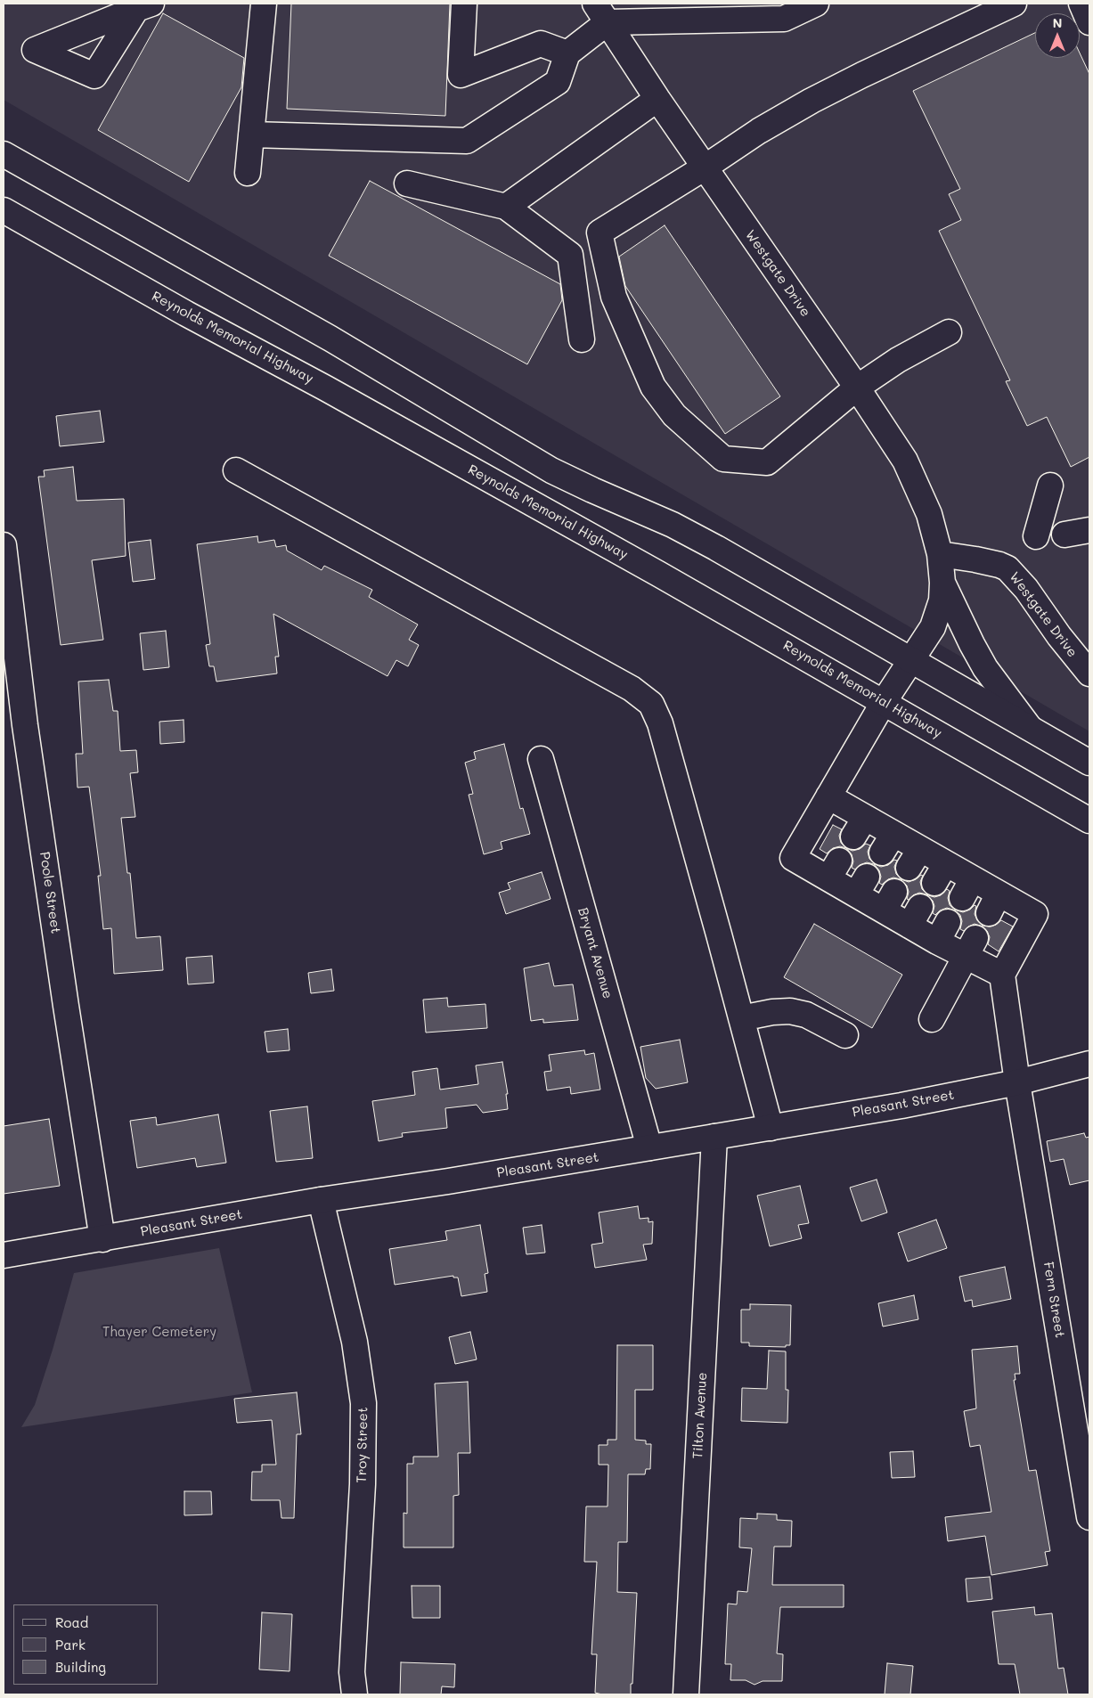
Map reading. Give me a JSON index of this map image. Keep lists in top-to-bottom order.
{
  "streets": {
    "street": [
      "Westgate Drive",
      "Reynolds Memorial Highway",
      "Poole Street",
      "Bryant Avenue",
      "Pleasant Street",
      "Fern Street",
      "Tilton Avenue",
      "Troy Street"
    ]
  },
  "crossings": [
    ["Westgate Drive", "Reynolds Memorial Highway"],
    ["Poole Street", "Pleasant Street"],
    ["Bryant Avenue", "Pleasant Street"],
    ["Pleasant Street", "Fern Street"],
    ["Pleasant Street", "Tilton Avenue"],
    ["Pleasant Street", "Troy Street"]
  ],
  "parks": ["Thayer Cemetery"],
  "legend": ["Road", "Park", "Building"],
  "north": "top"
}
